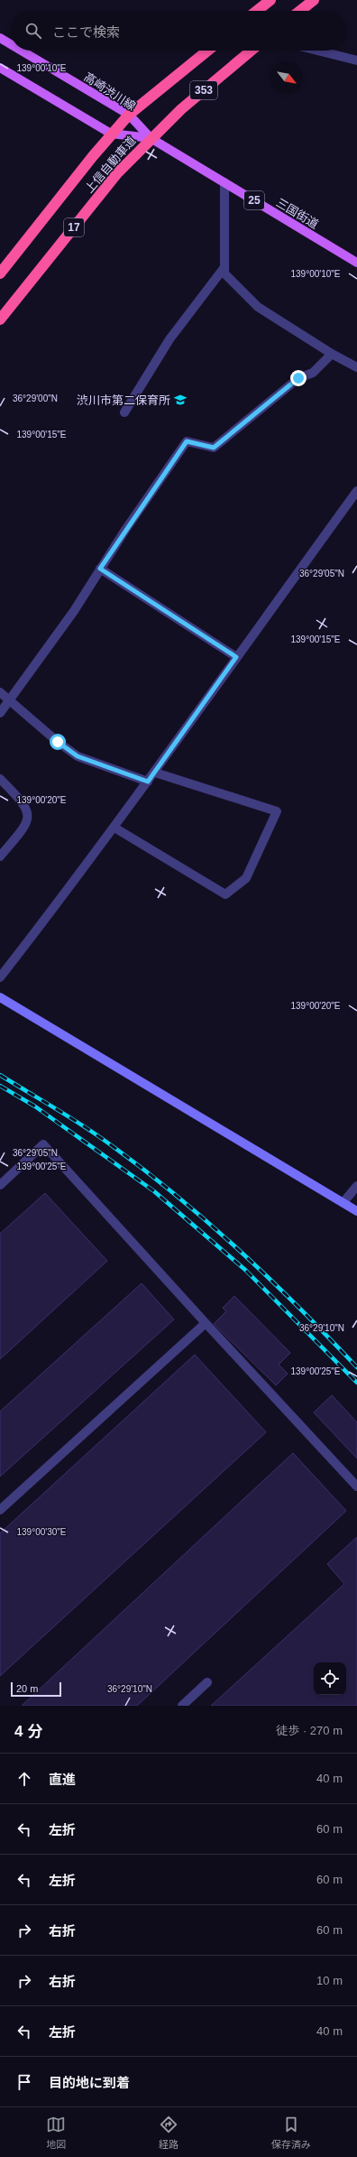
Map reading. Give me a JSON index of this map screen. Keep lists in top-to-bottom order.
{
  "streets": {
    "highway": ["353", "上信自動車道", "17"],
    "main road": ["高崎渋川線", "25", "三国街道"]
  },
  "crossings": [
    ["高崎渋川線", "上信自動車道"],
    ["高崎渋川線", "25"],
    ["高崎渋川線", "三国街道"],
    ["上信自動車道", "25"],
    ["上信自動車道", "三国街道"],
    ["25", "三国街道"]
  ],
  "places": {
    "school or university": ["渋川市第二保育所"]
  },
  "scale_bar": "20 m",
  "north": "bottom right",
  "page": {
    "search": "ここで検索",
    "scale": "20 m",
    "heading": ["4 分", "徒歩 · 270 m"],
    "list": [
      ["直進", "40 m"],
      ["左折", "60 m"],
      ["左折", "60 m"],
      ["右折", "60 m"],
      ["右折", "10 m"],
      ["左折", "40 m"],
      "目的地に到着"
    ],
    "nav": ["地図", "経路", "保存済み"]
  },
  "coordinates": [
    "139°00'10\"E",
    "36°29'00\"N",
    "139°00'15\"E",
    "36°29'05\"N",
    "139°00'20\"E",
    "139°00'25\"E",
    "36°29'10\"N",
    "139°00'30\"E"
  ]
}
